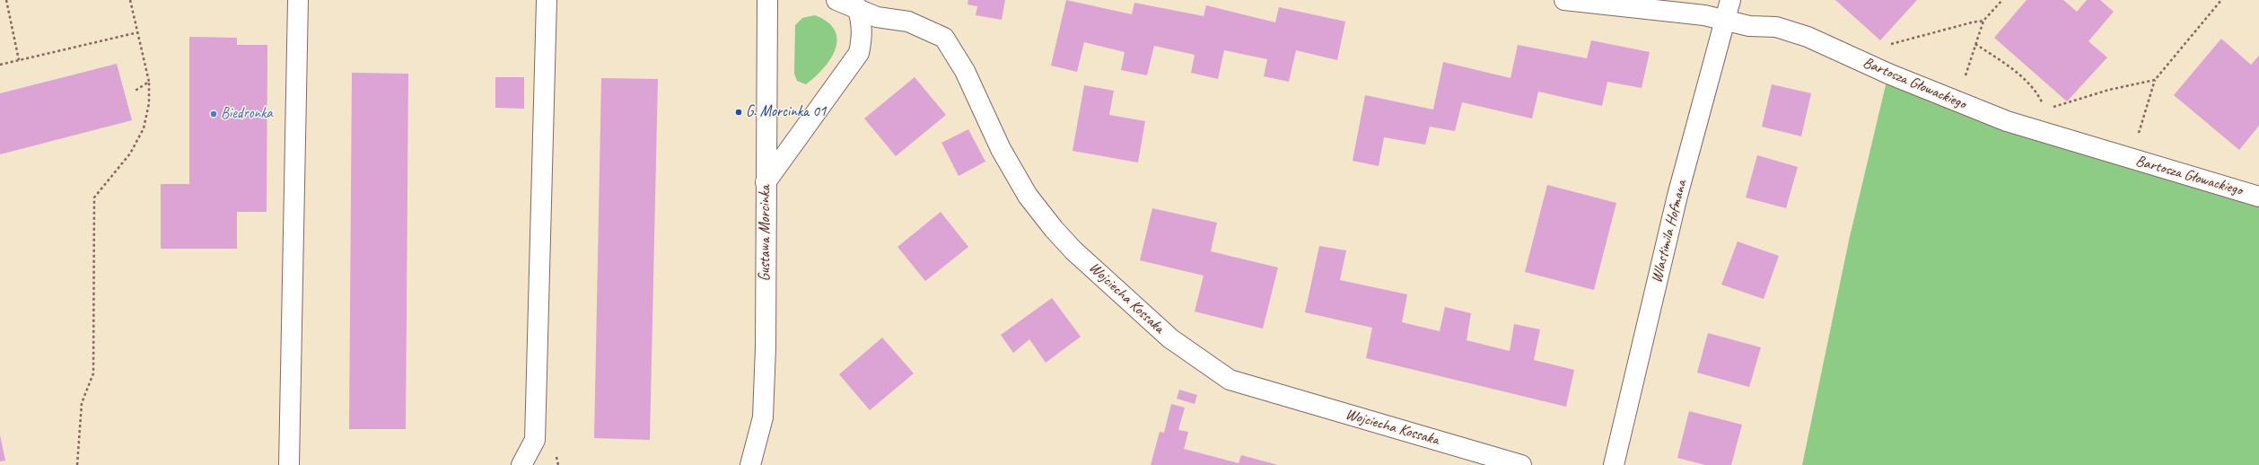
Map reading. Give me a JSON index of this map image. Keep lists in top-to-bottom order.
{
  "streets": {
    "street": [
      "Bartosza Głowackiego",
      "Wlastimila Hofmana",
      "Gustawa Morcinka",
      "Wojciecha Kossaka"
    ]
  },
  "crossings": [
    ["Bartosza Głowackiego", "Wlastimila Hofmana"]
  ],
  "places": ["G. Morcinka 01", "Biedronka"]
}
